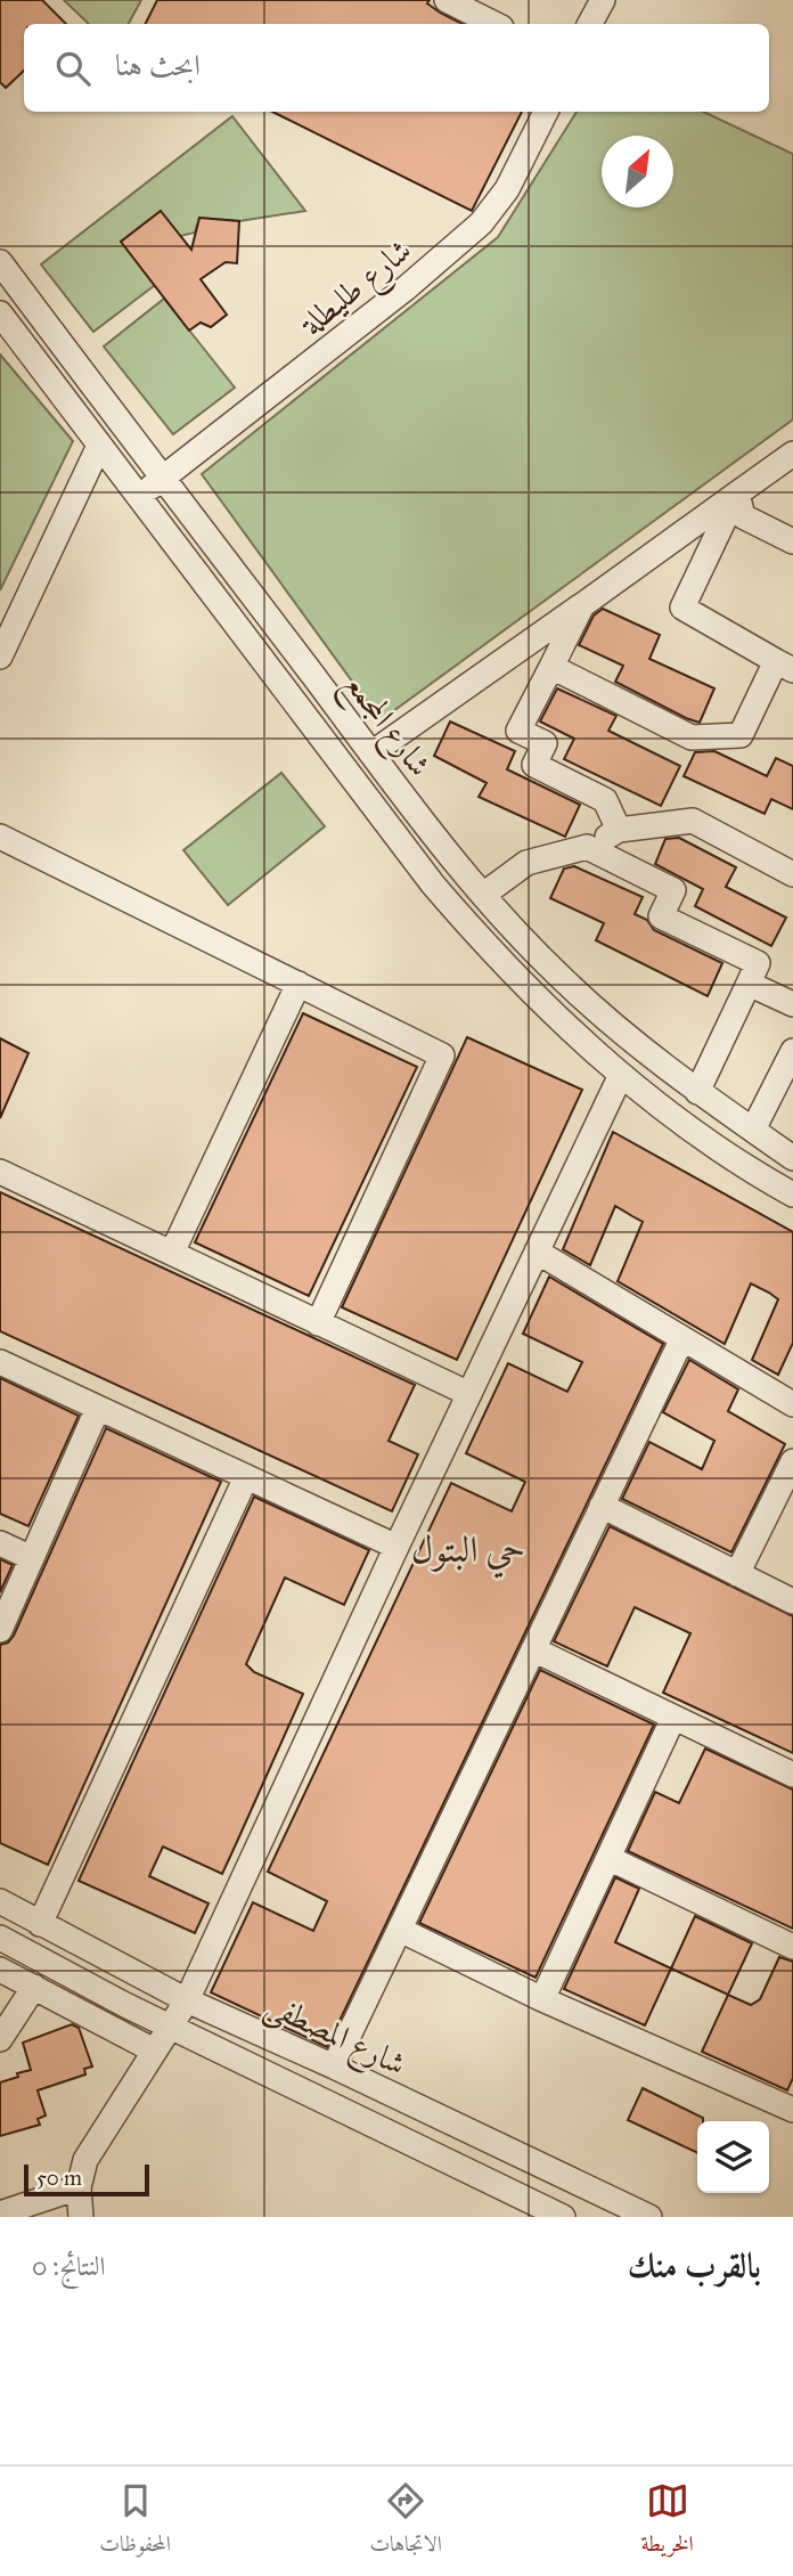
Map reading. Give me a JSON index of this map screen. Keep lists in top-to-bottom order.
{
  "streets": {
    "street": ["شارع طليطلة", "شارع المجمع", "شارع المصطفى"]
  },
  "crossings": [
    ["شارع طليطلة", "شارع المجمع"]
  ],
  "districts": ["حي البتول"],
  "scale_bar": "50 m",
  "north": "top right",
  "page": {
    "search": "ابحث هنا",
    "scale": "50 m",
    "heading": ["بالقرب منك", "النتائج: 0"],
    "nav": ["الخريطة", "الاتجاهات", "المحفوظات"]
  }
}
